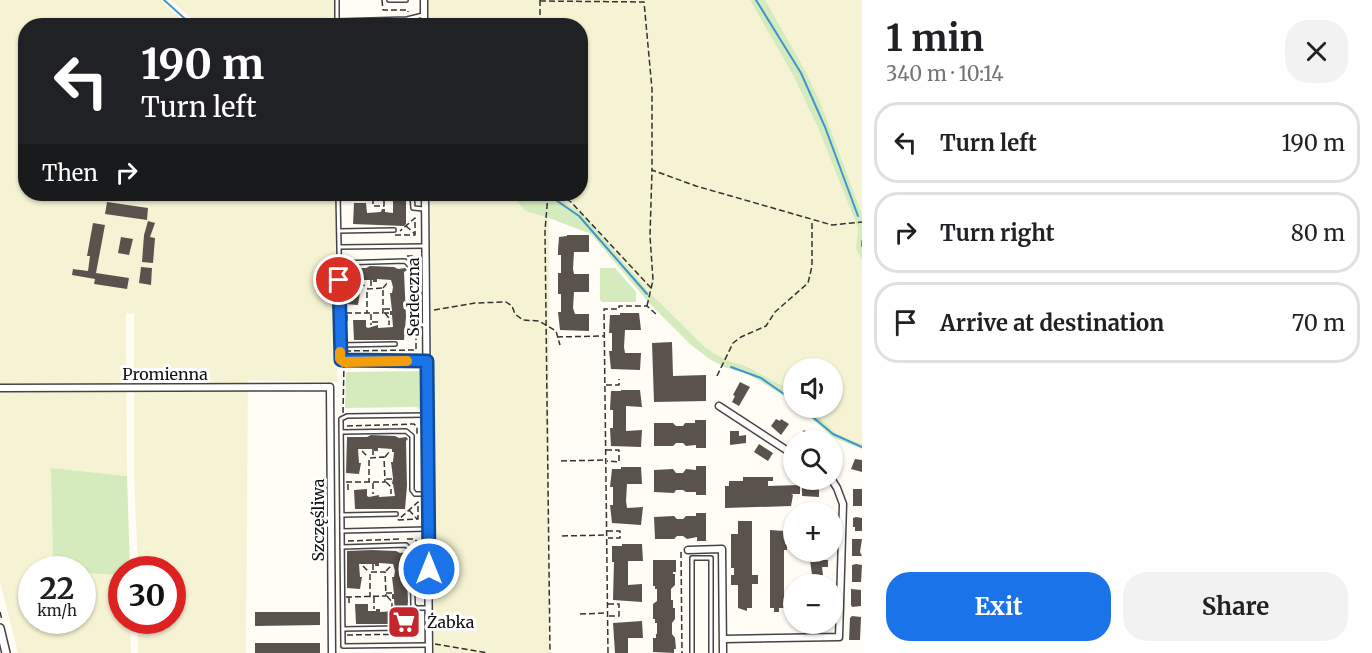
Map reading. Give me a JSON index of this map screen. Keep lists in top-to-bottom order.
{
  "streets": {
    "street": ["Serdeczna", "Promienna", "Szczęśliwa"]
  },
  "crossings": [
    ["Promienna", "Szczęśliwa"]
  ],
  "places": {
    "supermarket": ["Żabka"]
  },
  "page": {
    "heading": ["1 min", "340 m · 10:14"],
    "turn": ["190 m", "Turn left"],
    "list": [
      {
        "name": "Turn left",
        "value": "190 m"
      },
      {
        "name": "Turn right",
        "value": "80 m"
      },
      {
        "name": "Arrive at destination",
        "value": "70 m"
      }
    ],
    "then": "Then",
    "map_buttons": ["+", "−"],
    "speed": "22 km/h",
    "limit": "30",
    "buttons": ["Exit", "Share"]
  }
}
